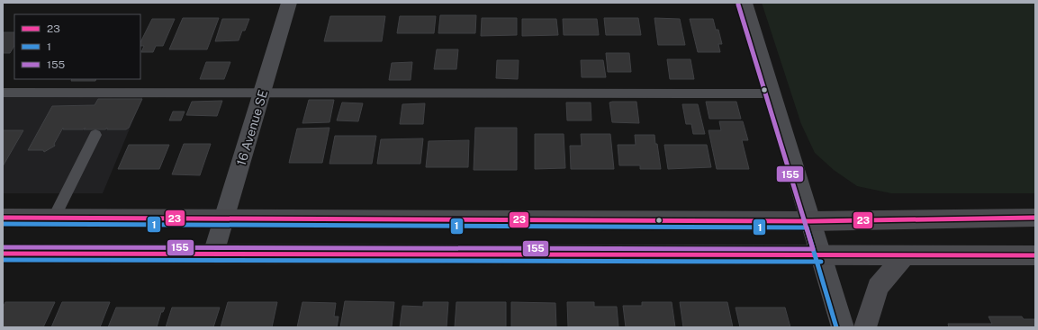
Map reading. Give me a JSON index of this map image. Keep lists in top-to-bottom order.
{
  "streets": {
    "street": ["16 Avenue SE"]
  },
  "lines": ["transit line 155", "transit line 23", "transit line 1"],
  "legend": ["23", "1", "155"]
}
